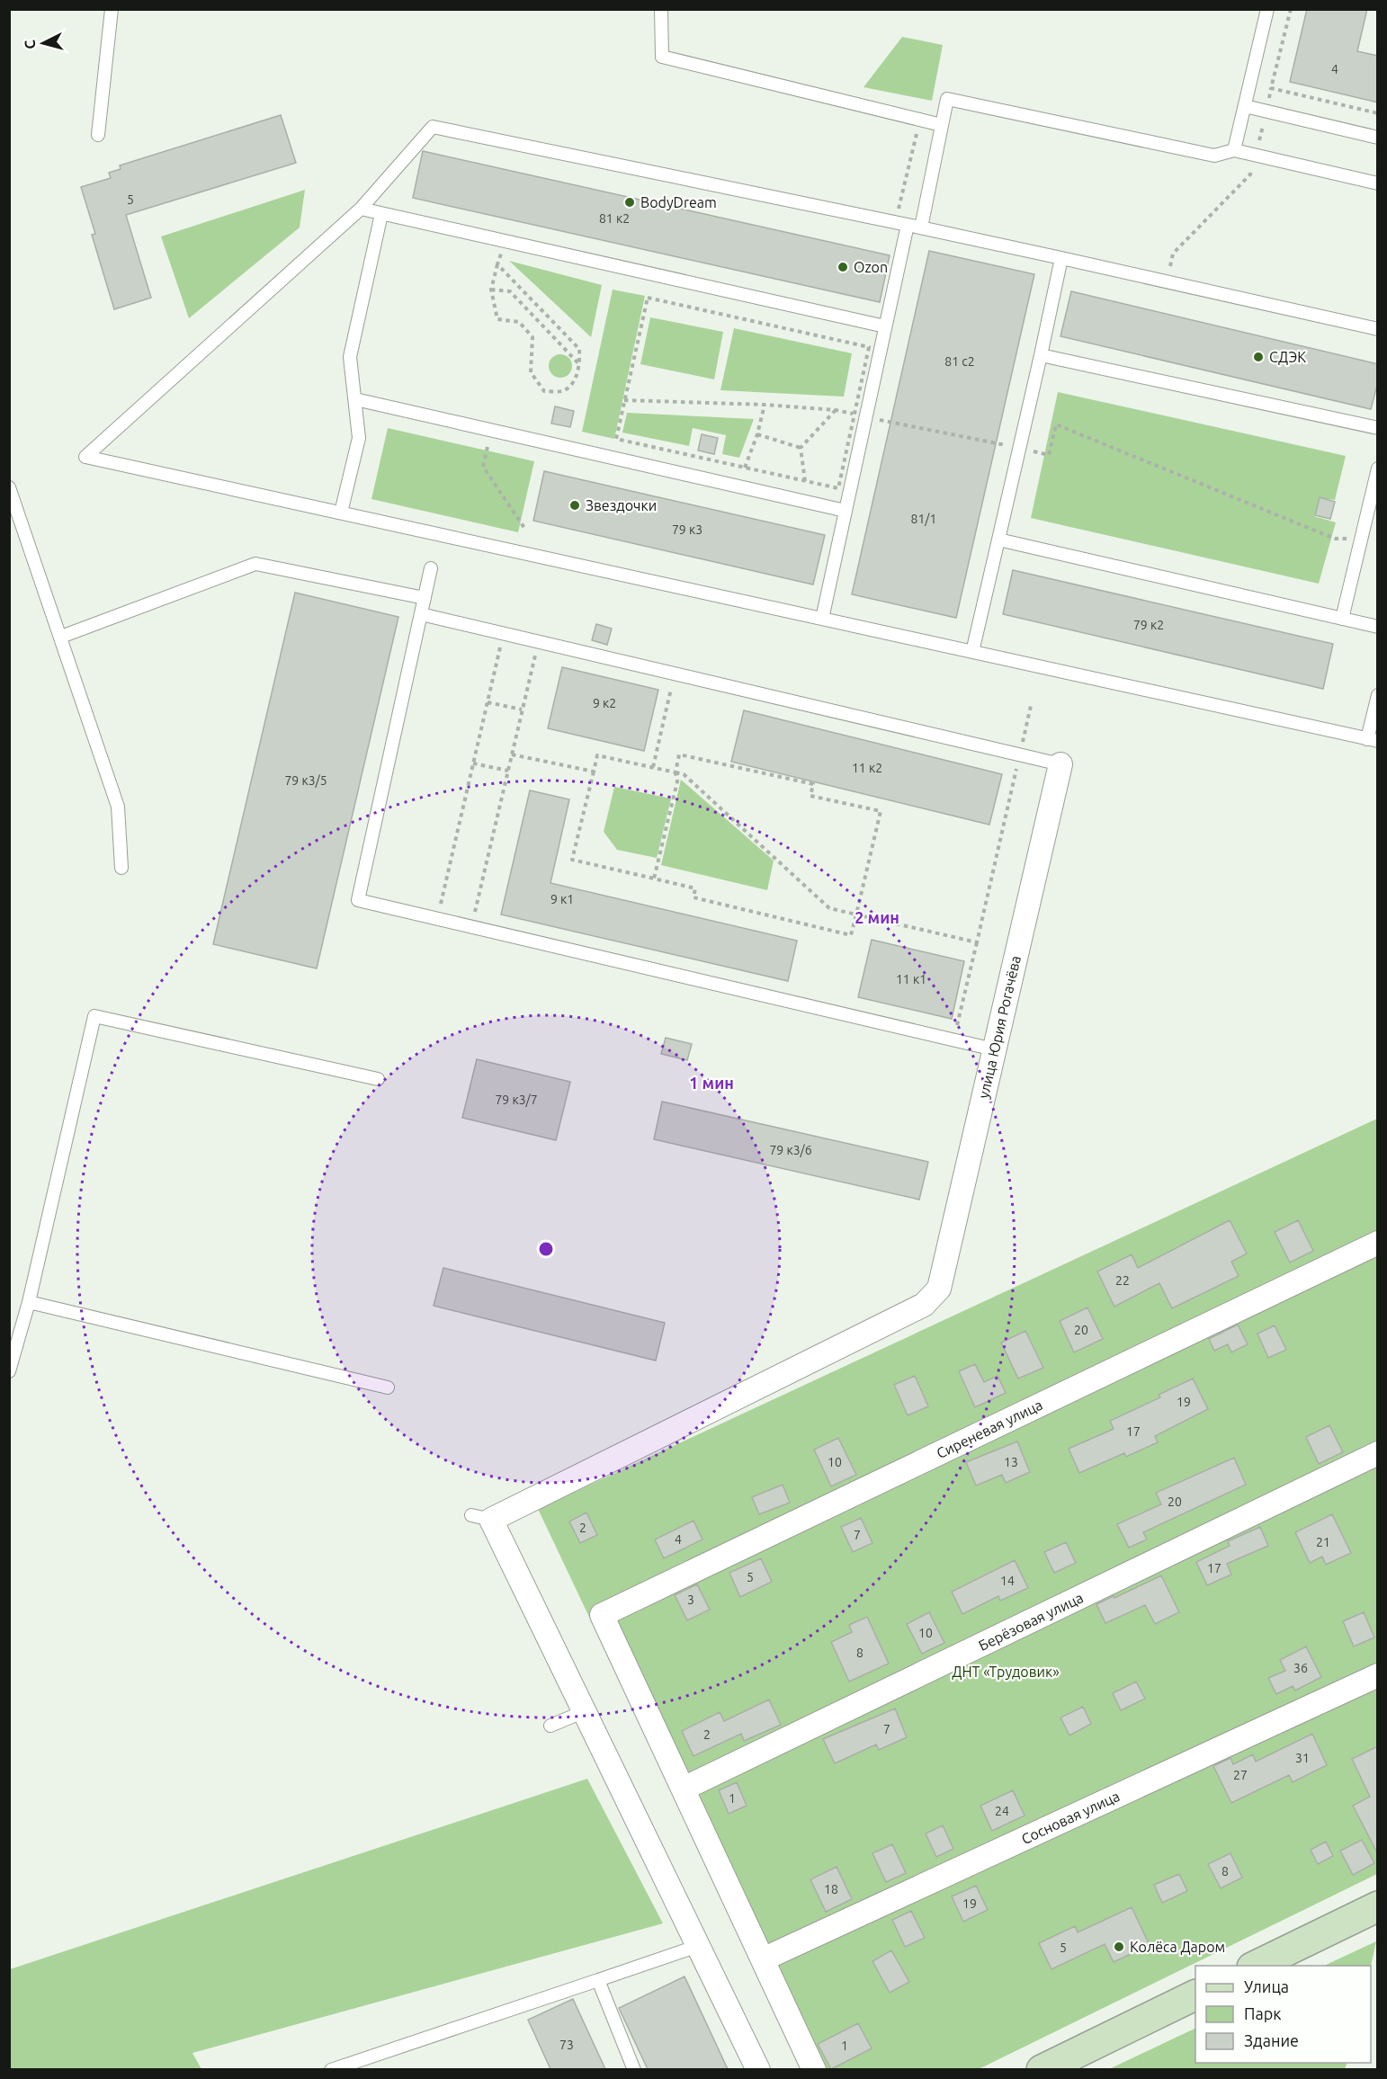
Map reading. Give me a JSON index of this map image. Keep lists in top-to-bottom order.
{
  "streets": {
    "street": [
      "улица Юрия Рогачёва",
      "Сиреневая улица",
      "Берёзовая улица",
      "Сосновая улица"
    ]
  },
  "crossings": [
    ["Сиреневая улица", "Берёзовая улица"]
  ],
  "parks": ["ДНТ «Трудовик»"],
  "places": [
    "BodyDream",
    "Ozon",
    "СДЭК",
    "Звездочки",
    "Колёса Даром"
  ],
  "house_numbers": [
    "4",
    "5",
    "81 к2",
    "81 с2",
    "81/1",
    "79 к3",
    "79 к2",
    "9 к2",
    "11 к2",
    "79 к3/5",
    "9 к1",
    "11 к1",
    "79 к3/7",
    "79 к3/6",
    "22",
    "20",
    "19",
    "17",
    "10",
    "13",
    "20",
    "2",
    "7",
    "4",
    "21",
    "17",
    "5",
    "14",
    "3",
    "10",
    "8",
    "36",
    "7",
    "2",
    "31",
    "27",
    "1",
    "24",
    "8",
    "18",
    "19",
    "5",
    "73",
    "1"
  ],
  "legend": ["Улица", "Парк", "Здание"],
  "north": "left",
  "rings": ["2 мин", "1 мин"]
}
